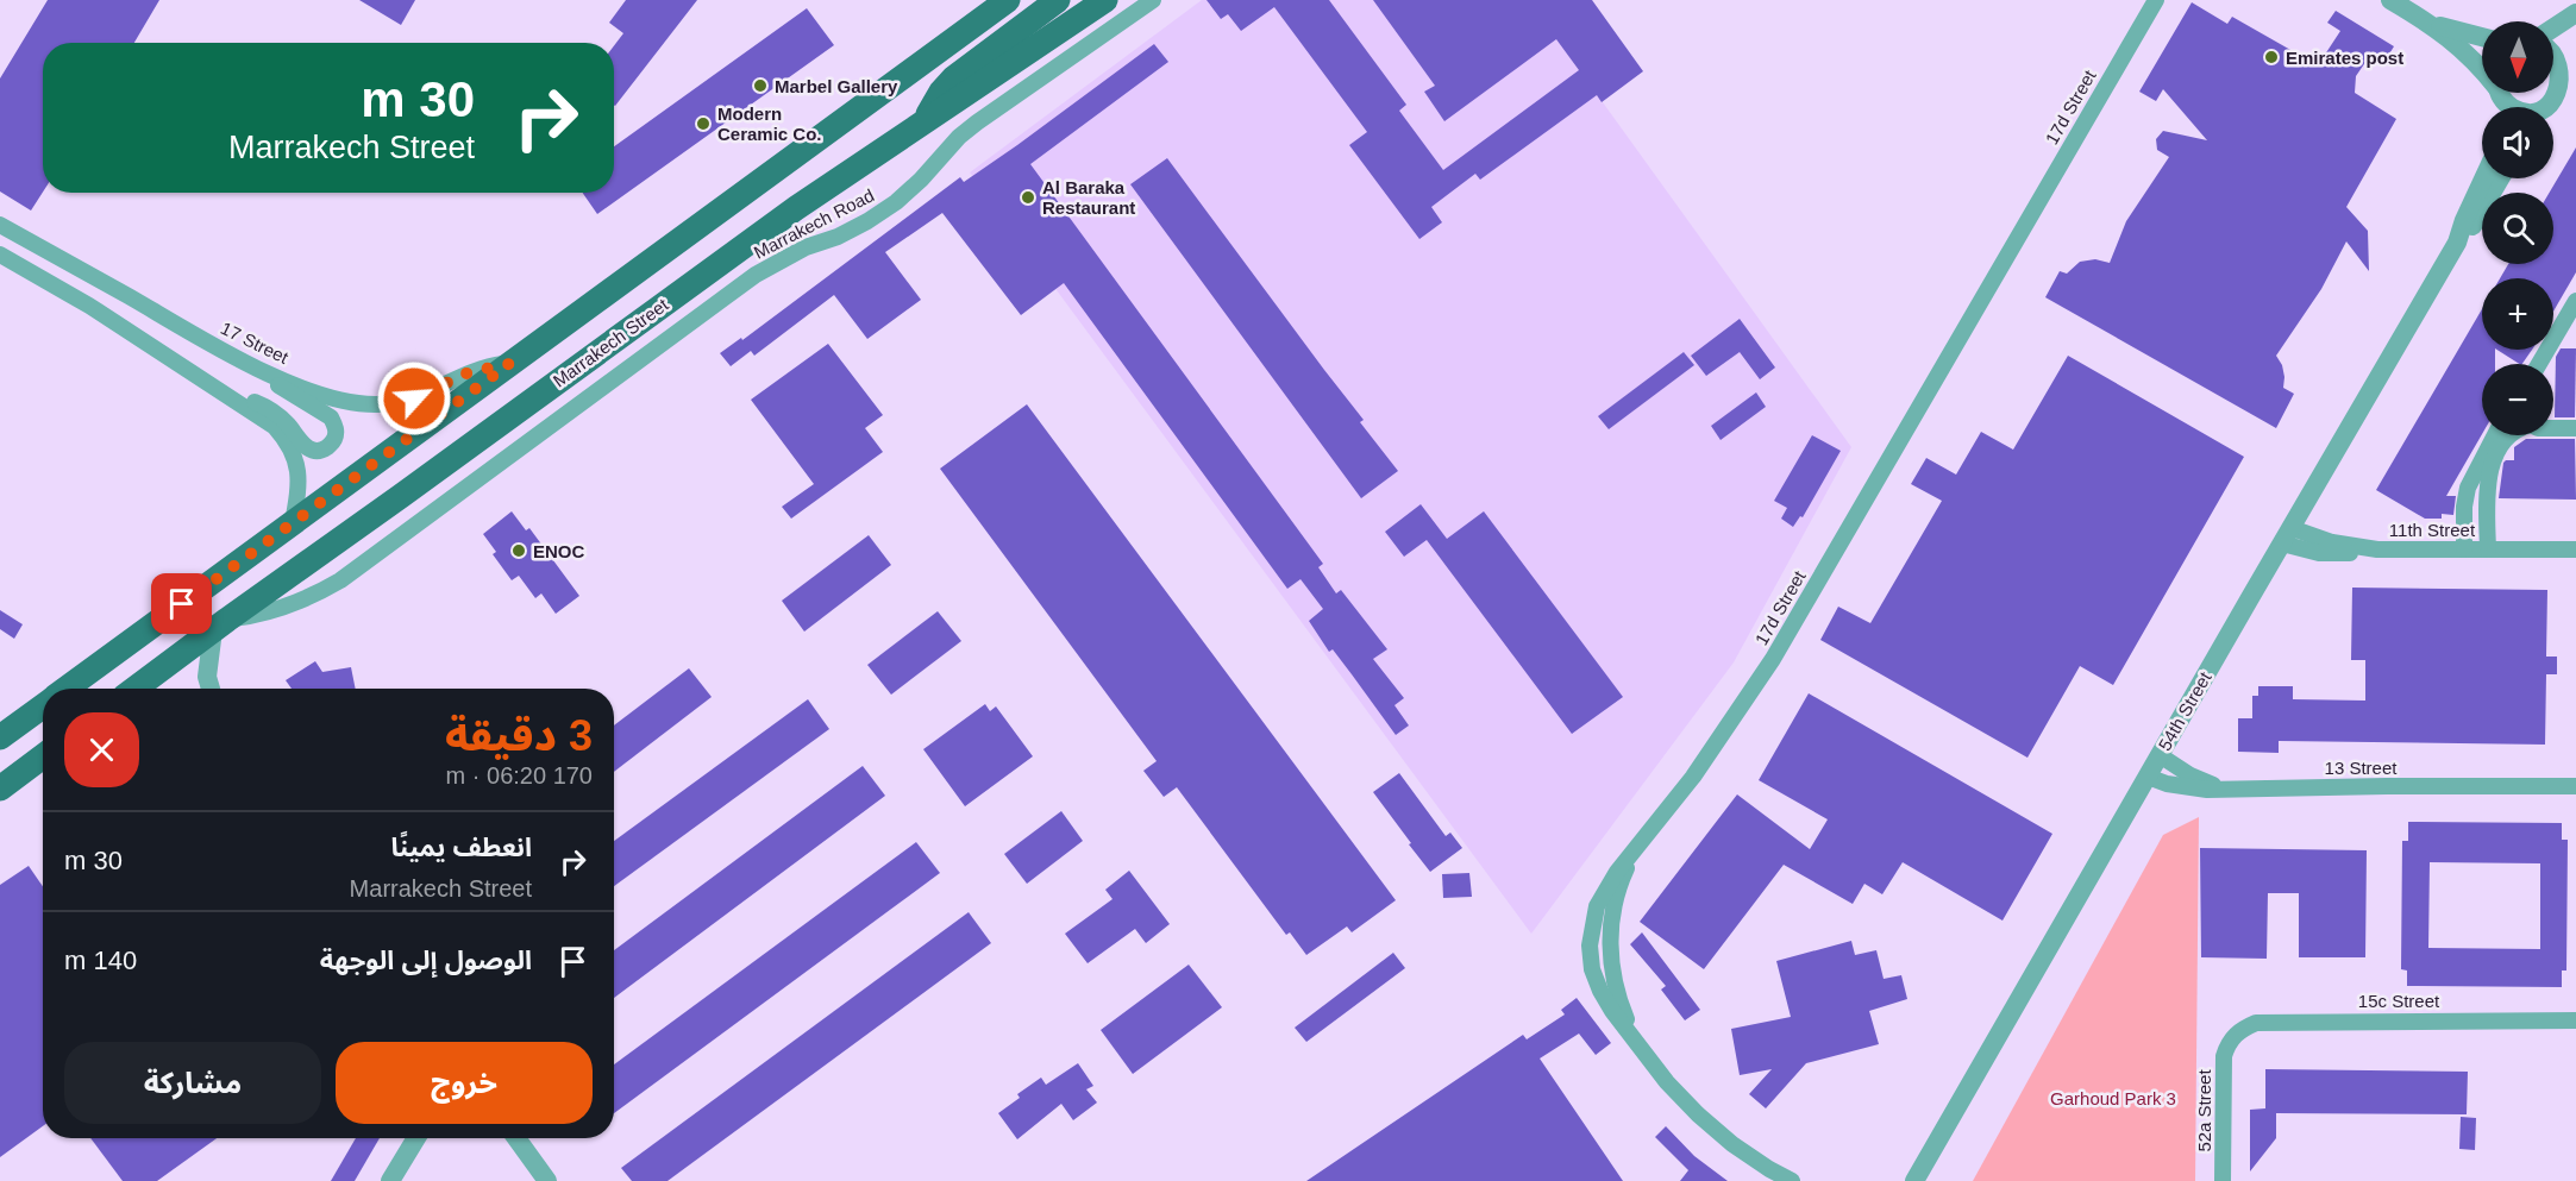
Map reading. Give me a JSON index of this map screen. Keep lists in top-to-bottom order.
{
  "streets": {
    "main road": ["Marrakech Street"],
    "street": [
      "17d Street",
      "Marrakech Road",
      "17 Street",
      "11th Street",
      "54th Street",
      "13 Street",
      "15c Street",
      "52a Street"
    ]
  },
  "crossings": [
    ["Marrakech Road", "Marrakech Street"],
    ["11th Street", "54th Street"],
    ["54th Street", "13 Street"],
    ["15c Street", "52a Street"]
  ],
  "parks": ["Garhoud Park 3"],
  "places": [
    "Emirates post",
    "Marbel Gallery",
    "Modern Ceramic Co.",
    "Al Baraka Restaurant",
    "ENOC"
  ],
  "north": "bottom",
  "page": {
    "map_buttons": ["+", "−"],
    "turn": ["30 m", "Marrakech Street"],
    "heading": ["3 دقيقة", "170 m · 06:20"],
    "list": [
      {
        "name": "انعطف يمينًا",
        "note": "Marrakech Street",
        "value": "30 m"
      },
      {
        "name": "الوصول إلى الوجهة",
        "value": "140 m"
      }
    ],
    "buttons": ["خروج", "مشاركة"]
  }
}
